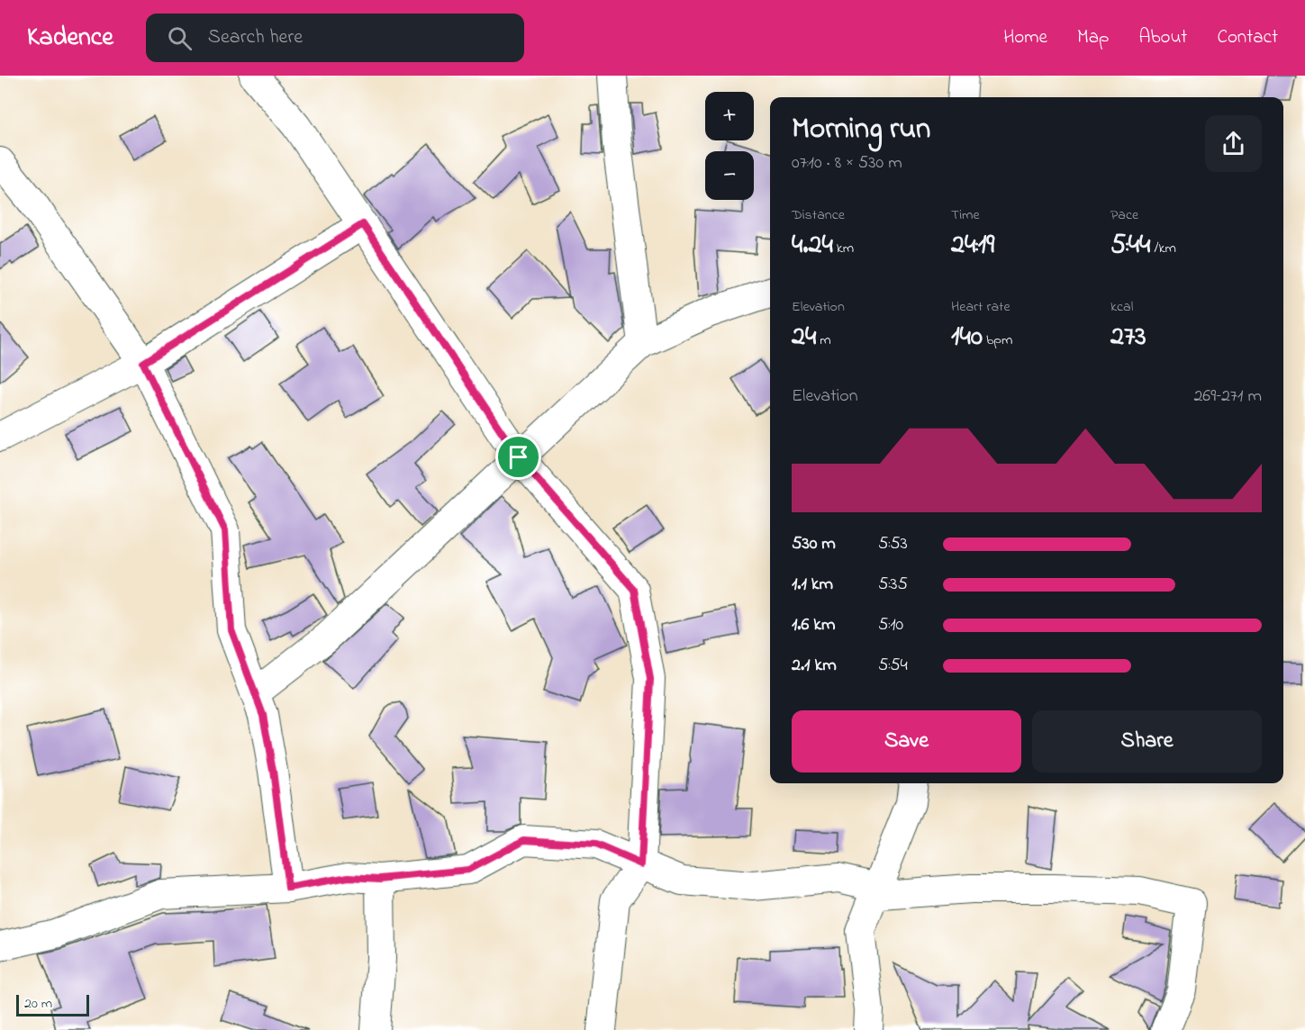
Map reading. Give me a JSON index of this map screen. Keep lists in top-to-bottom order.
{
  "scale_bar": "20 m",
  "page": {
    "header": "Kadence",
    "search": "Search here",
    "nav": [
      "Home",
      "Map",
      "About",
      "Contact"
    ],
    "map_buttons": ["+", "−"],
    "heading": ["Morning run", "07:10 · 8 × 530 m"],
    "stats": [
      ["Distance", "4.24 km"],
      ["Time", "24:19"],
      ["Pace", "5:44 /km"],
      ["Elevation", "24 m"],
      ["Heart rate", "140 bpm"],
      ["kcal", "273"]
    ],
    "chart": ["Elevation", "269–271 m"],
    "list": [
      {
        "name": "530 m",
        "note": "5:53"
      },
      {
        "name": "1.1 km",
        "note": "5:35"
      },
      {
        "name": "1.6 km",
        "note": "5:10"
      },
      {
        "name": "2.1 km",
        "note": "5:54"
      }
    ],
    "buttons": ["Save", "Share"],
    "scale": "20 m"
  }
}
